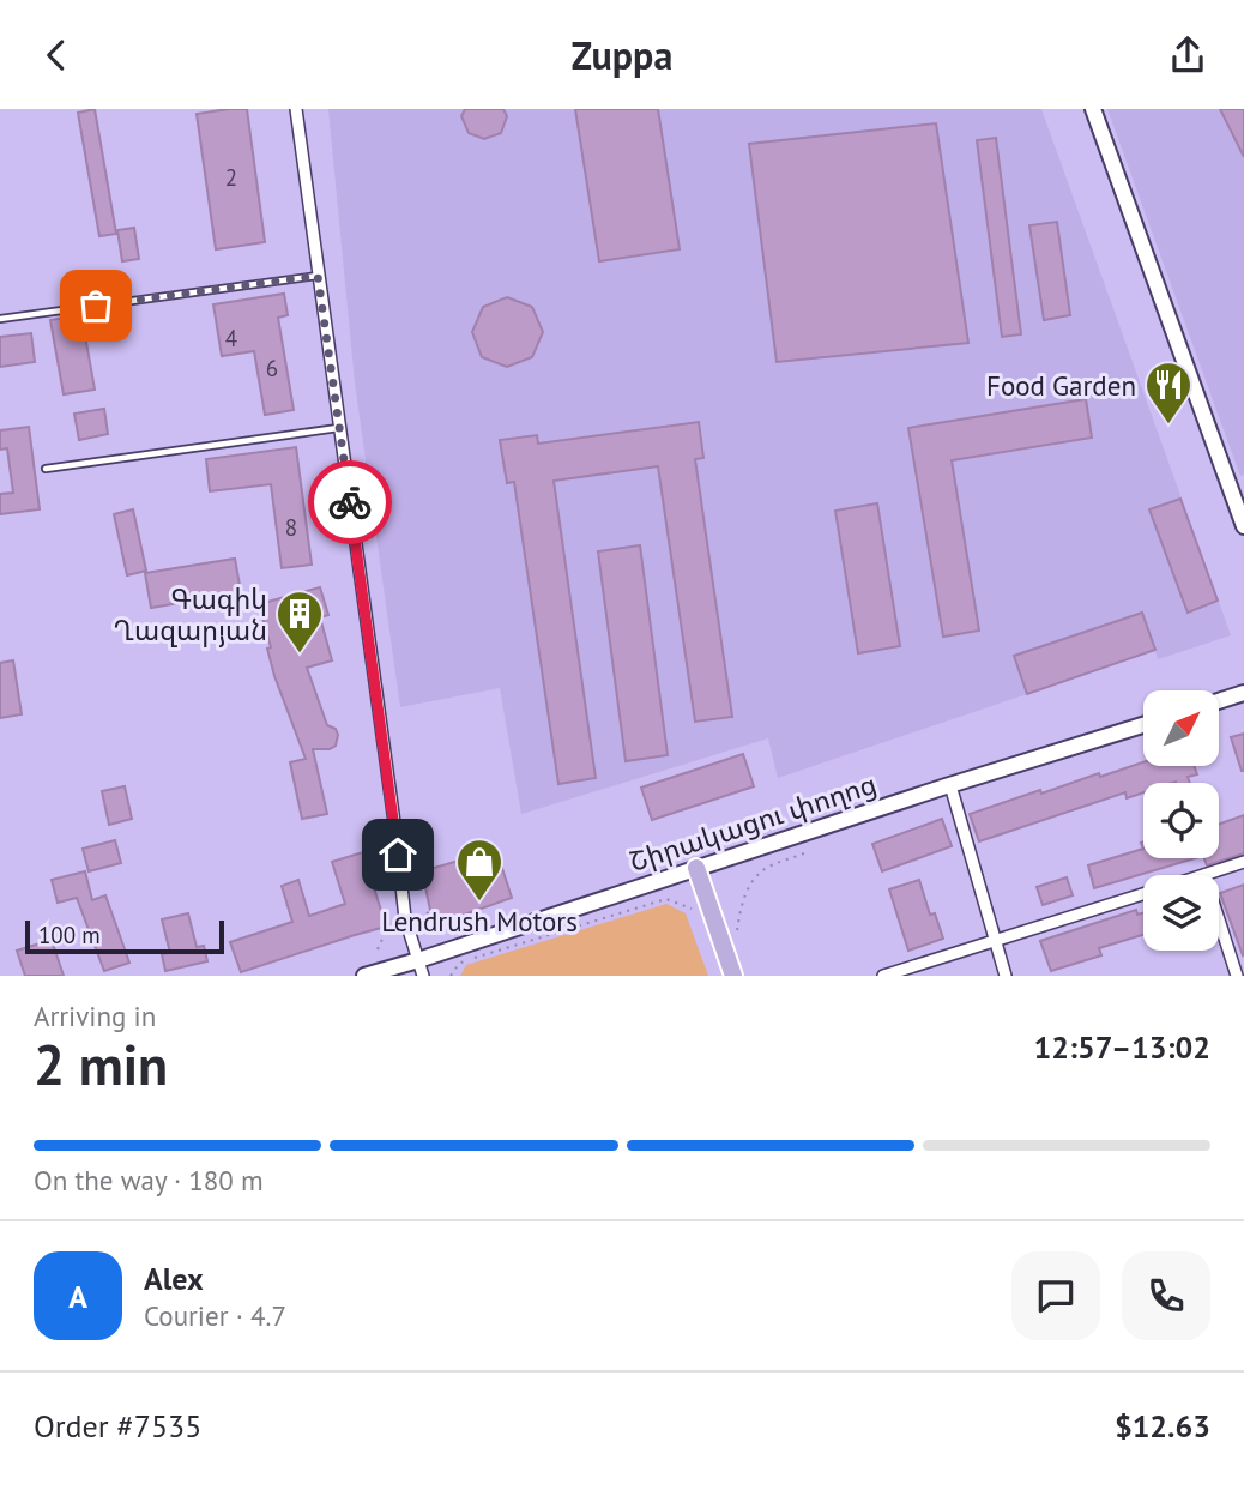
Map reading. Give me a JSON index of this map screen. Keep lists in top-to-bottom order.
{
  "streets": {
    "main road": ["Շիրակացու փողոց"]
  },
  "places": {
    "restaurant": ["Food Garden"],
    "building": ["Գագիկ Ղազարյան"],
    "shop": ["Lendrush Motors"]
  },
  "house_numbers": [
    "2",
    "4",
    "6",
    "8"
  ],
  "scale_bar": "100 m",
  "north": "top right",
  "page": {
    "header": "Zuppa",
    "scale": "100 m",
    "heading": ["2 min", "Arriving in", "12:57–13:02"],
    "panel": [
      "Alex",
      "Courier · 4.7",
      "Order #7535",
      "$12.63"
    ],
    "bar": "On the way · 180 m",
    "round": "A"
  }
}
